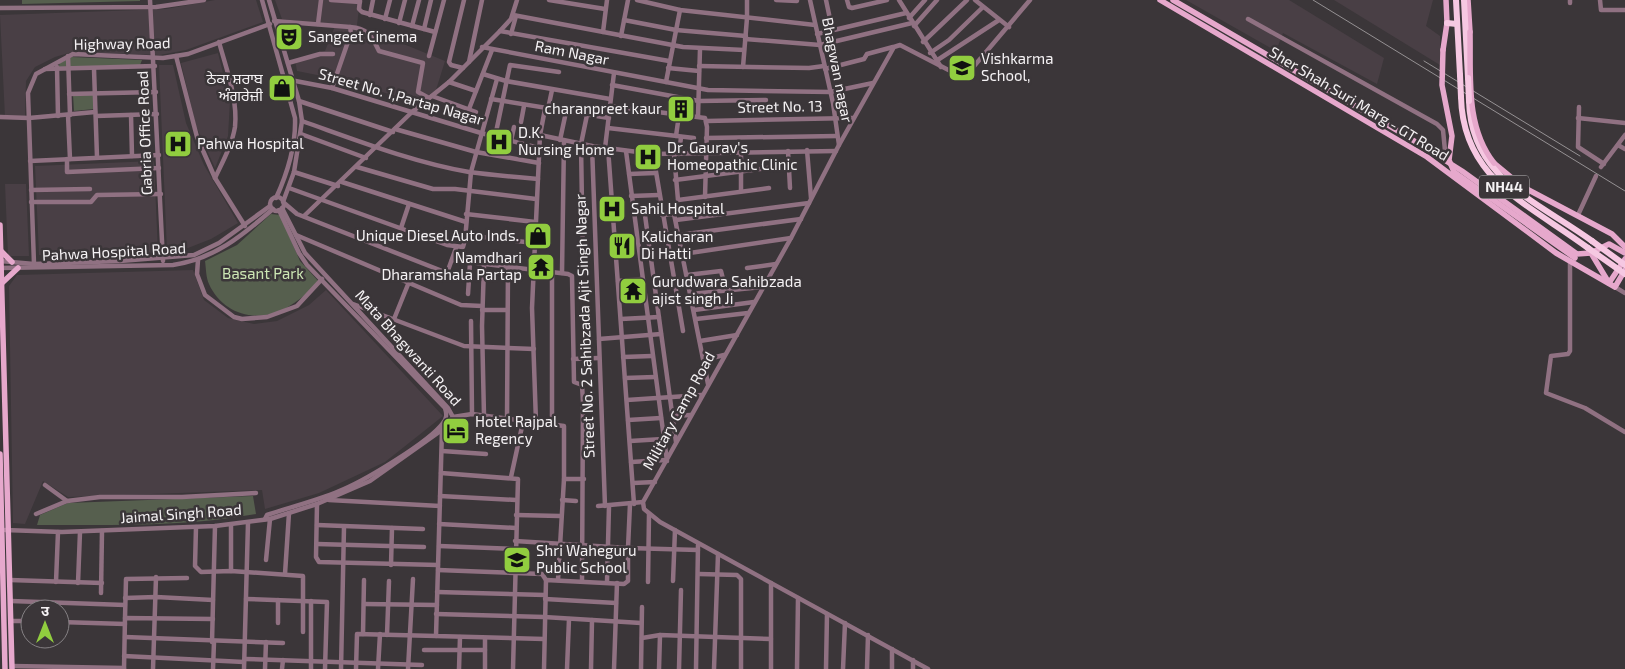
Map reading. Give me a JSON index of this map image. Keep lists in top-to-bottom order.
{
  "streets": {
    "highway": ["NH44"],
    "main road": ["Sher Shah Suri Marg - GT Road"],
    "street": [
      "Highway Road",
      "Ram Nagar",
      "Bhagwan nagar",
      "Street No. 1,Partap Nagar",
      "Street No. 13",
      "Gabria Office Road",
      "Pahwa Hospital Road",
      "Street No. 2 Sahibzada Ajit Singh Nagar",
      "Mata Bhagwanti Road",
      "Military Camp Road",
      "Jaimal Singh Road"
    ]
  },
  "crossings": [
    ["Highway Road", "Gabria Office Road"],
    ["Highway Road", "Pahwa Hospital Road"],
    ["Ram Nagar", "Street No. 1,Partap Nagar"],
    ["Bhagwan nagar", "Street No. 13"],
    ["Bhagwan nagar", "Military Camp Road"],
    ["Sher Shah Suri Marg - GT Road", "NH44"],
    ["Street No. 13", "Military Camp Road"],
    ["Gabria Office Road", "Pahwa Hospital Road"],
    ["Mata Bhagwanti Road", "Jaimal Singh Road"]
  ],
  "parks": ["Basant Park"],
  "places": {
    "theatre": ["Sangeet Cinema"],
    "school or university": ["Vishkarma School,", "Shri Waheguru Public School"],
    "shop": ["ਠੇਕਾ ਸ਼ਰਾਬ ਅੰਗਰੇਜ਼ੀ", "Unique Diesel Auto Inds."],
    "building": ["charanpreet kaur"],
    "hospital": [
      "D.K. Nursing Home",
      "Pahwa Hospital",
      "Dr. Gaurav's Homeopathic Clinic",
      "Sahil Hospital"
    ],
    "restaurant": ["Kalicharan Di Hatti"],
    "temple": ["Namdhari Dharamshala Partap", "Gurudwara Sahibzada ajist singh Ji"],
    "hotel": ["Hotel Rajpal Regency"]
  },
  "north": "top"
}
